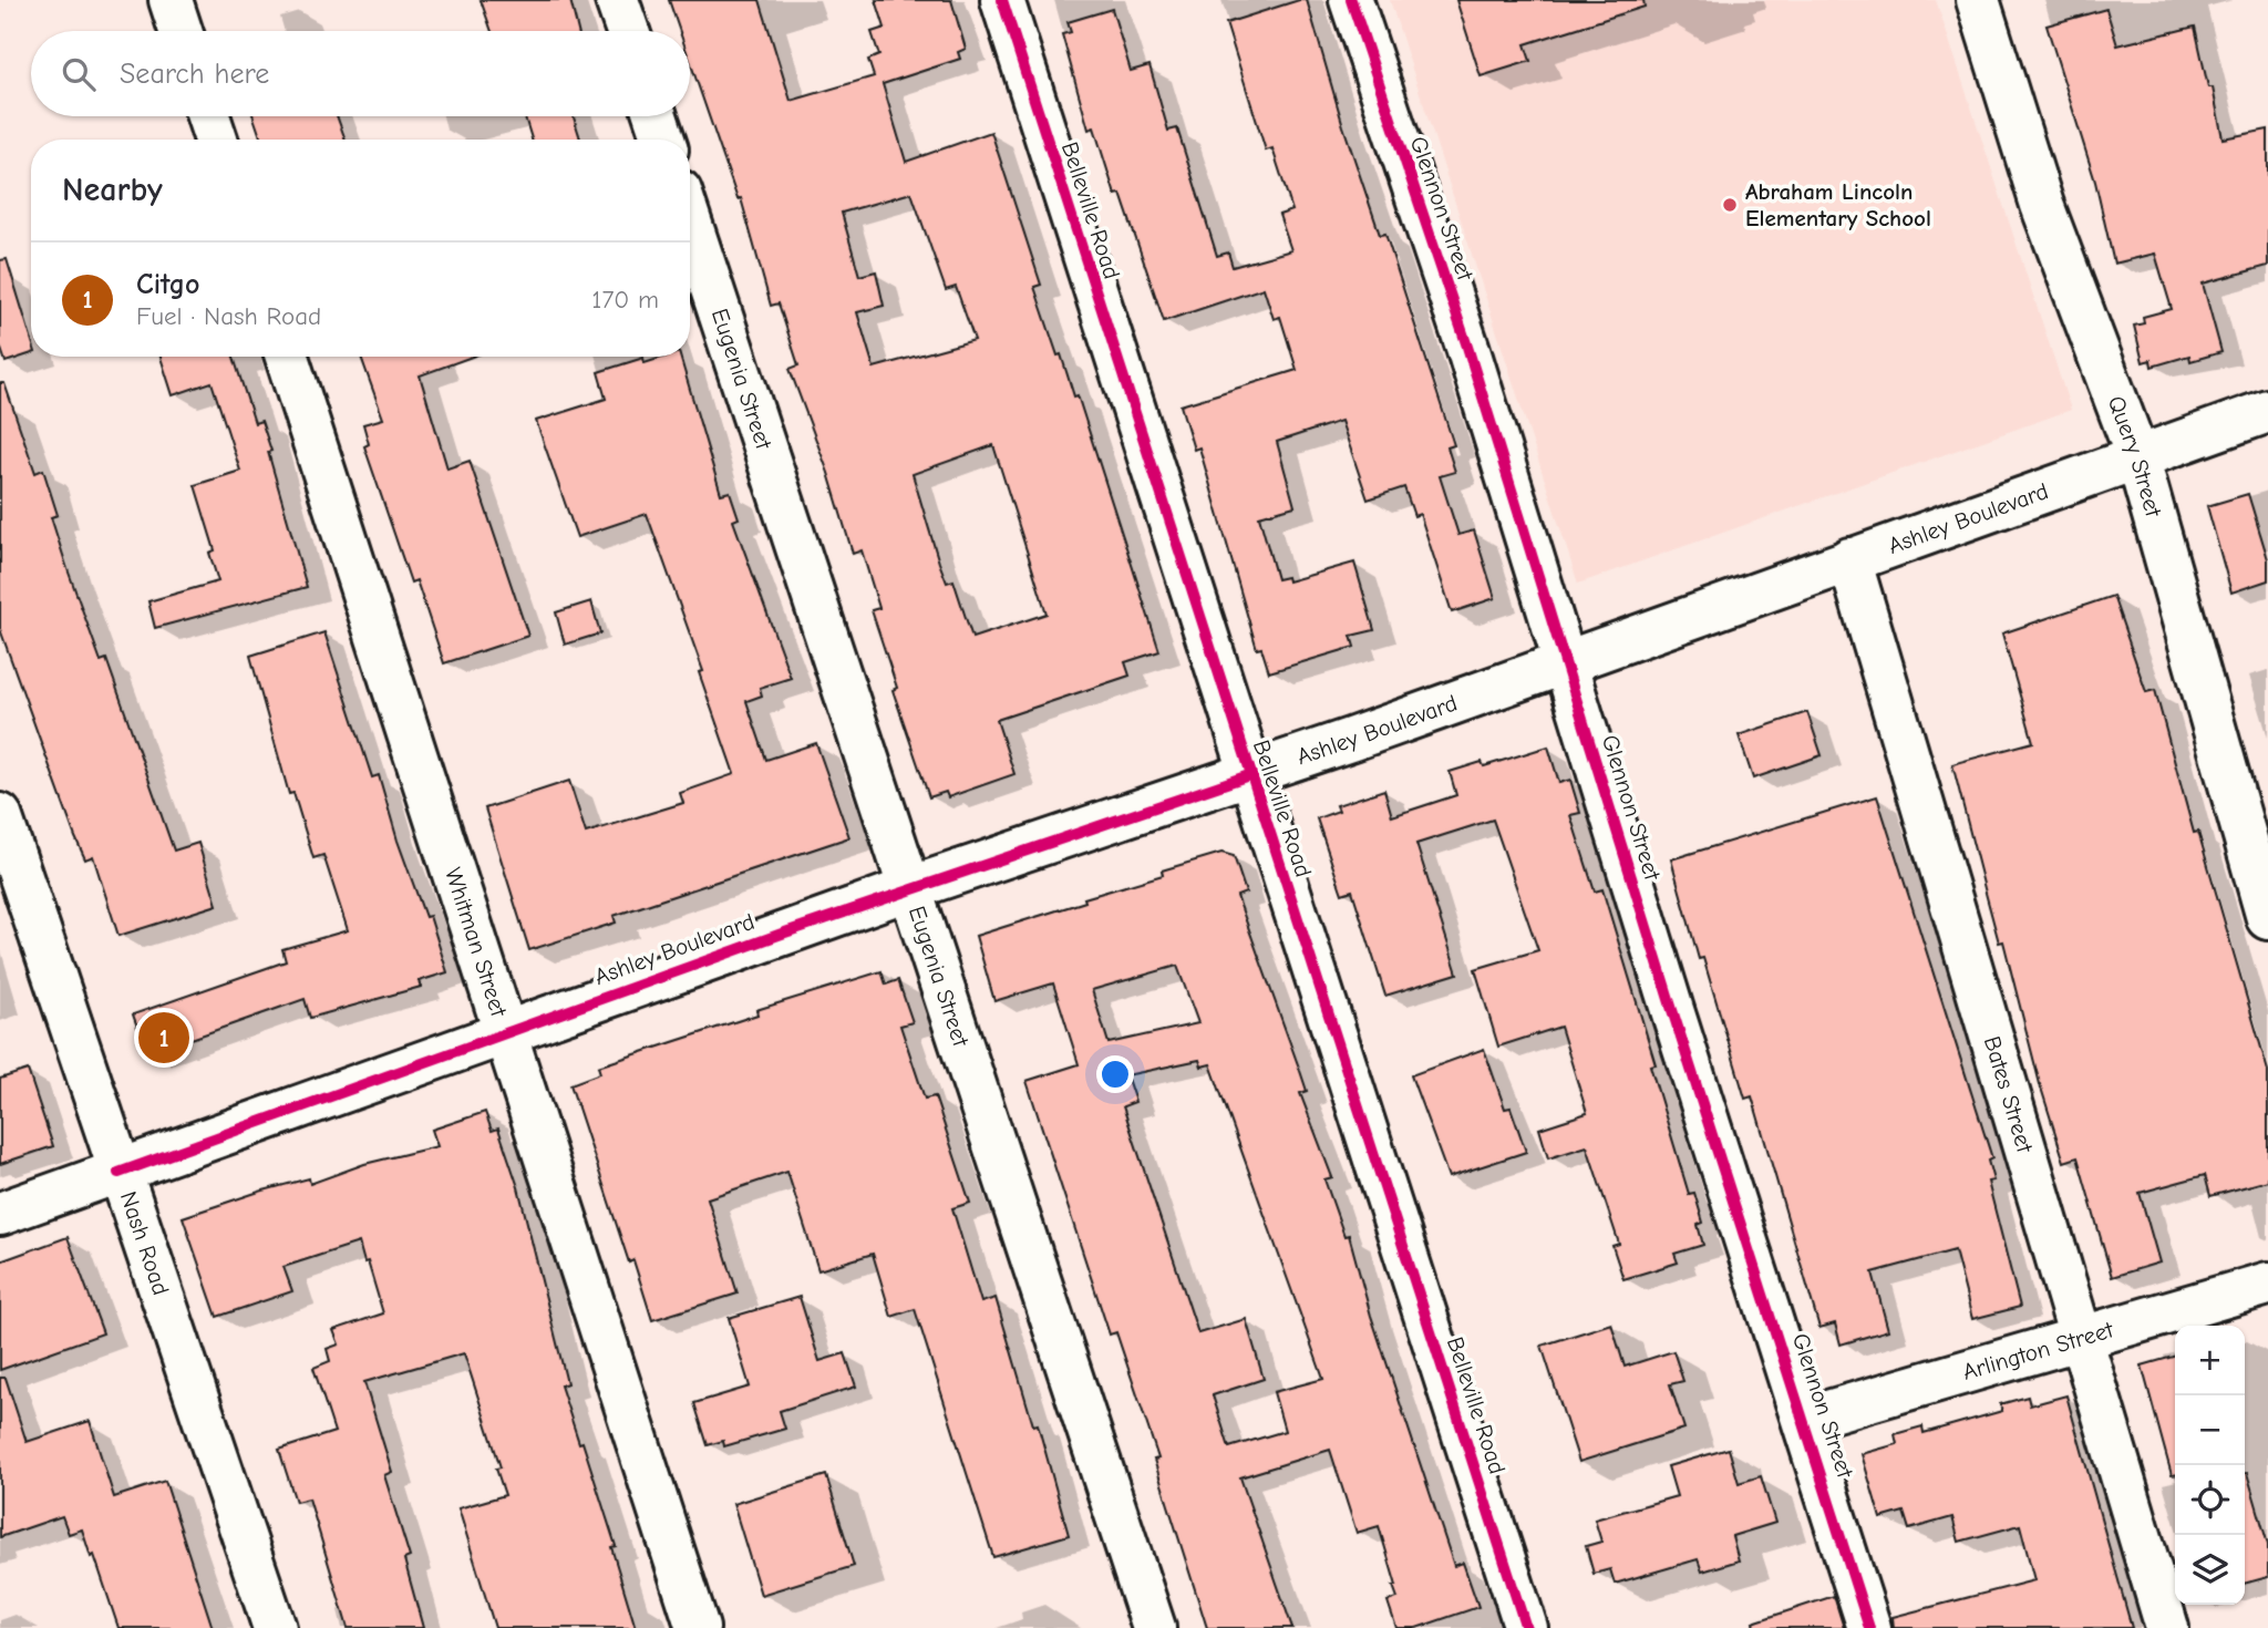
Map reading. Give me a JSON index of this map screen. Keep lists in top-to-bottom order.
{
  "streets": {
    "street": [
      "Glennon Street",
      "Belleville Road",
      "Eugenia Street",
      "Query Street",
      "Ashley Boulevard",
      "Whitman Street",
      "Bates Street",
      "Nash Road",
      "Arlington Street"
    ]
  },
  "crossings": [
    ["Glennon Street", "Ashley Boulevard"],
    ["Glennon Street", "Arlington Street"],
    ["Belleville Road", "Ashley Boulevard"],
    ["Eugenia Street", "Ashley Boulevard"],
    ["Query Street", "Ashley Boulevard"],
    ["Ashley Boulevard", "Whitman Street"],
    ["Ashley Boulevard", "Bates Street"],
    ["Ashley Boulevard", "Nash Road"],
    ["Bates Street", "Arlington Street"]
  ],
  "places": ["Abraham Lincoln Elementary School"],
  "page": {
    "search": "Search here",
    "heading": "Nearby",
    "list": [
      {
        "mark": "1",
        "name": "Citgo",
        "note": "Fuel · Nash Road",
        "value": "170 m"
      }
    ],
    "pins": "1",
    "map_buttons": ["+", "−"]
  }
}
